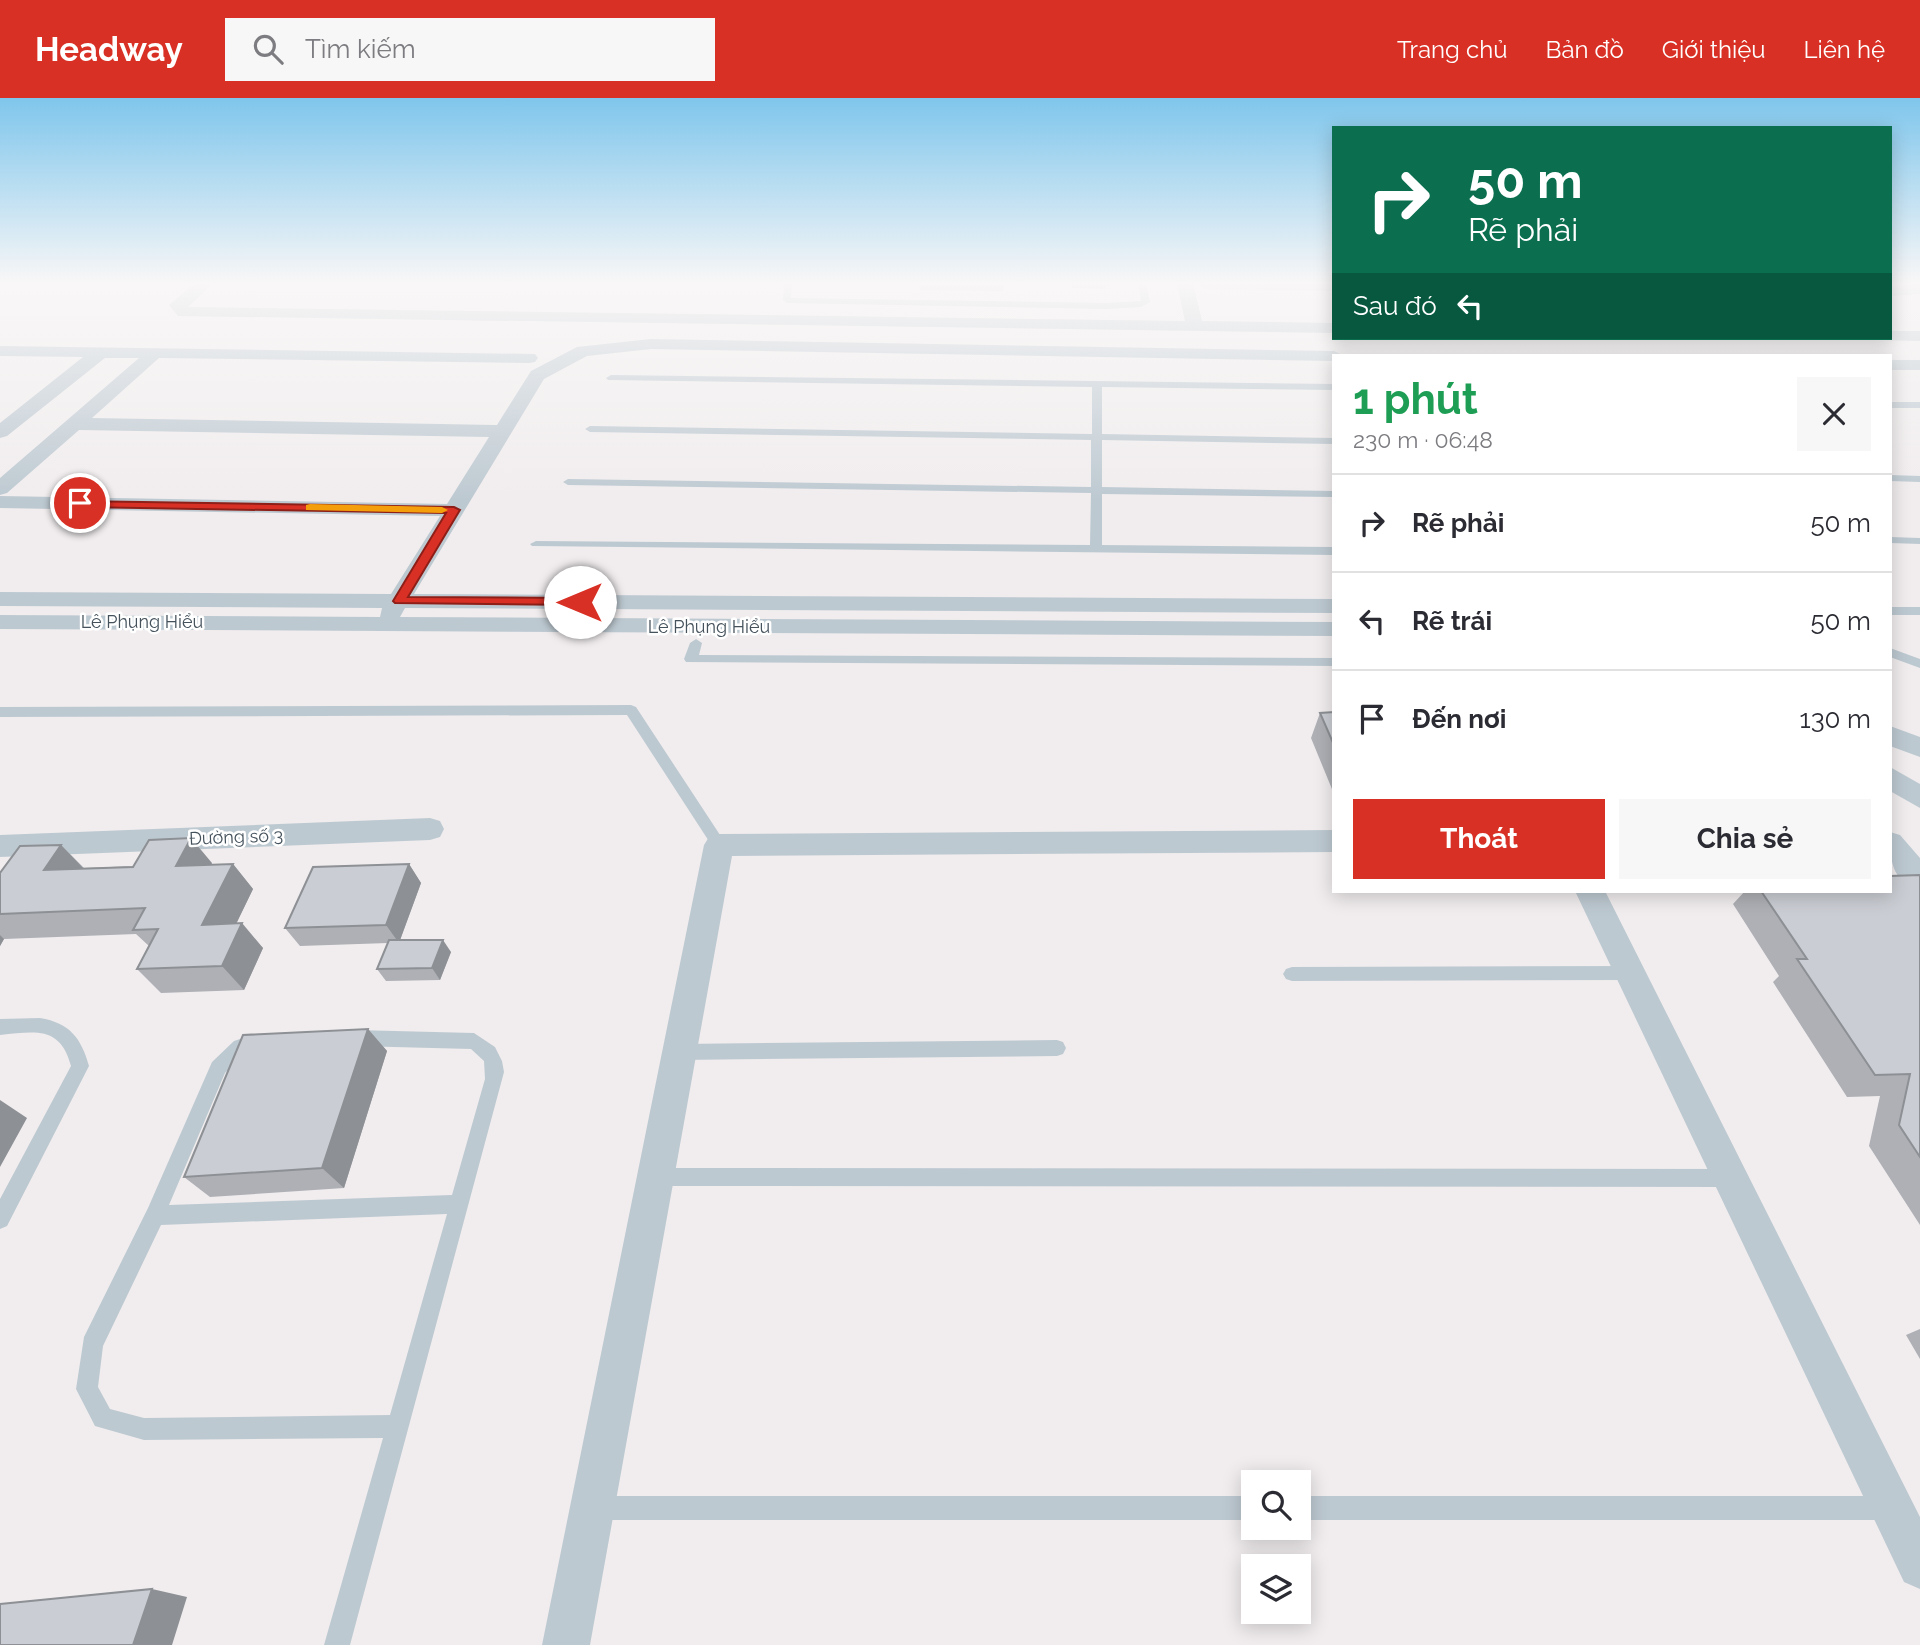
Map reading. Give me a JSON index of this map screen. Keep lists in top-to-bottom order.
{
  "streets": {
    "street": ["Lê Phụng Hiểu", "Đường số 3"]
  },
  "page": {
    "header": "Headway",
    "search": "Tìm kiếm",
    "nav": [
      "Trang chủ",
      "Bản đồ",
      "Giới thiệu",
      "Liên hệ"
    ],
    "turn": ["50 m", "Rẽ phải"],
    "then": "Sau đó",
    "heading": ["1 phút", "230 m · 06:48"],
    "list": [
      {
        "name": "Rẽ phải",
        "value": "50 m"
      },
      {
        "name": "Rẽ trái",
        "value": "50 m"
      },
      {
        "name": "Đến nơi",
        "value": "130 m"
      }
    ],
    "buttons": ["Thoát", "Chia sẻ"]
  }
}
